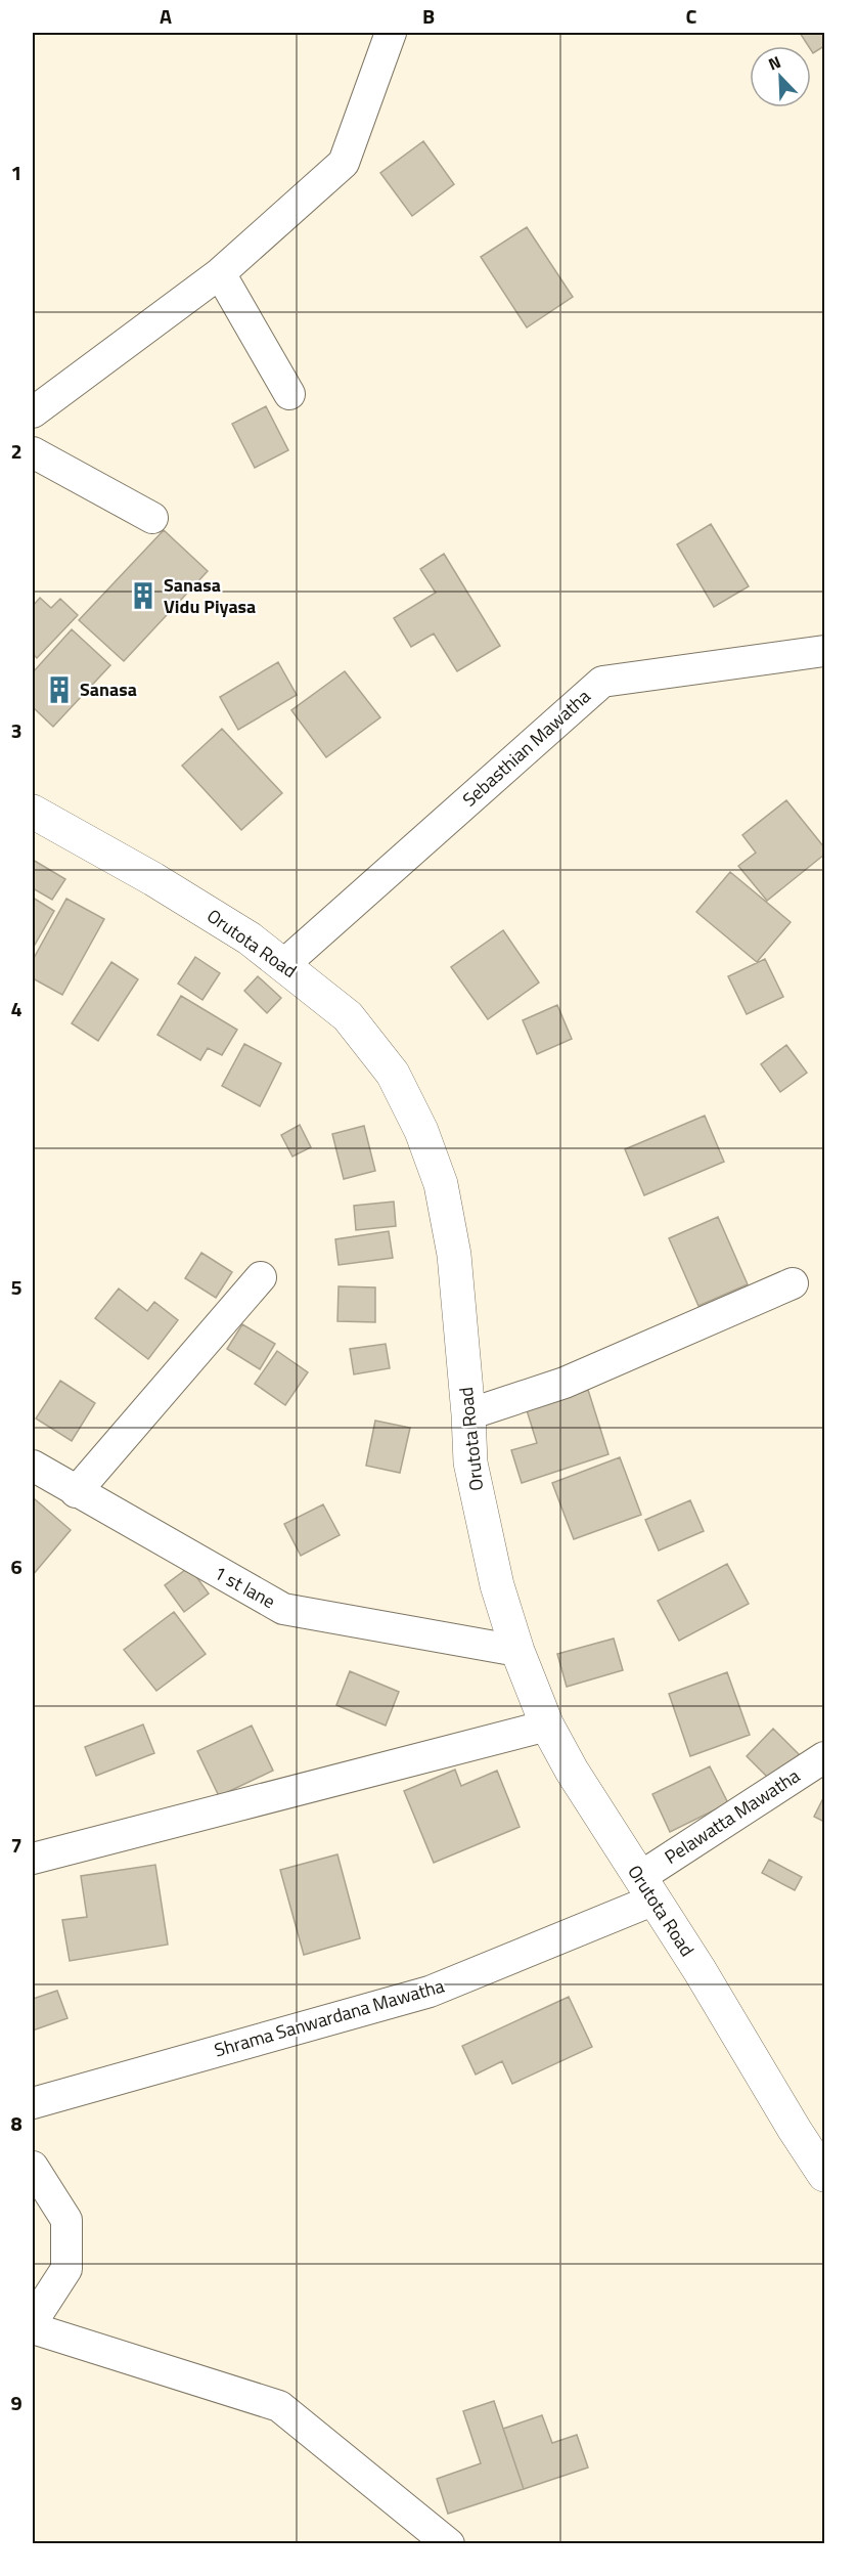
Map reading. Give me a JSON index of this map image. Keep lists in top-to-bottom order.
{
  "streets": {
    "main road": ["Orutota Road"],
    "street": [
      "Sebasthian Mawatha",
      "1 st lane",
      "Pelawatta Mawatha",
      "Shrama Sanwardana Mawatha"
    ]
  },
  "crossings": [
    ["Sebasthian Mawatha", "Orutota Road"],
    ["Orutota Road", "1 st lane"],
    ["Orutota Road", "Pelawatta Mawatha"],
    ["Orutota Road", "Shrama Sanwardana Mawatha"],
    ["Pelawatta Mawatha", "Shrama Sanwardana Mawatha"]
  ],
  "places": {
    "building": ["Sanasa Vidu Piyasa", "Sanasa"]
  },
  "north": "top left",
  "grid": {
    "columns": ["A", "B", "C"],
    "rows": [
      "1",
      "2",
      "3",
      "4",
      "5",
      "6",
      "7",
      "8",
      "9"
    ]
  }
}
